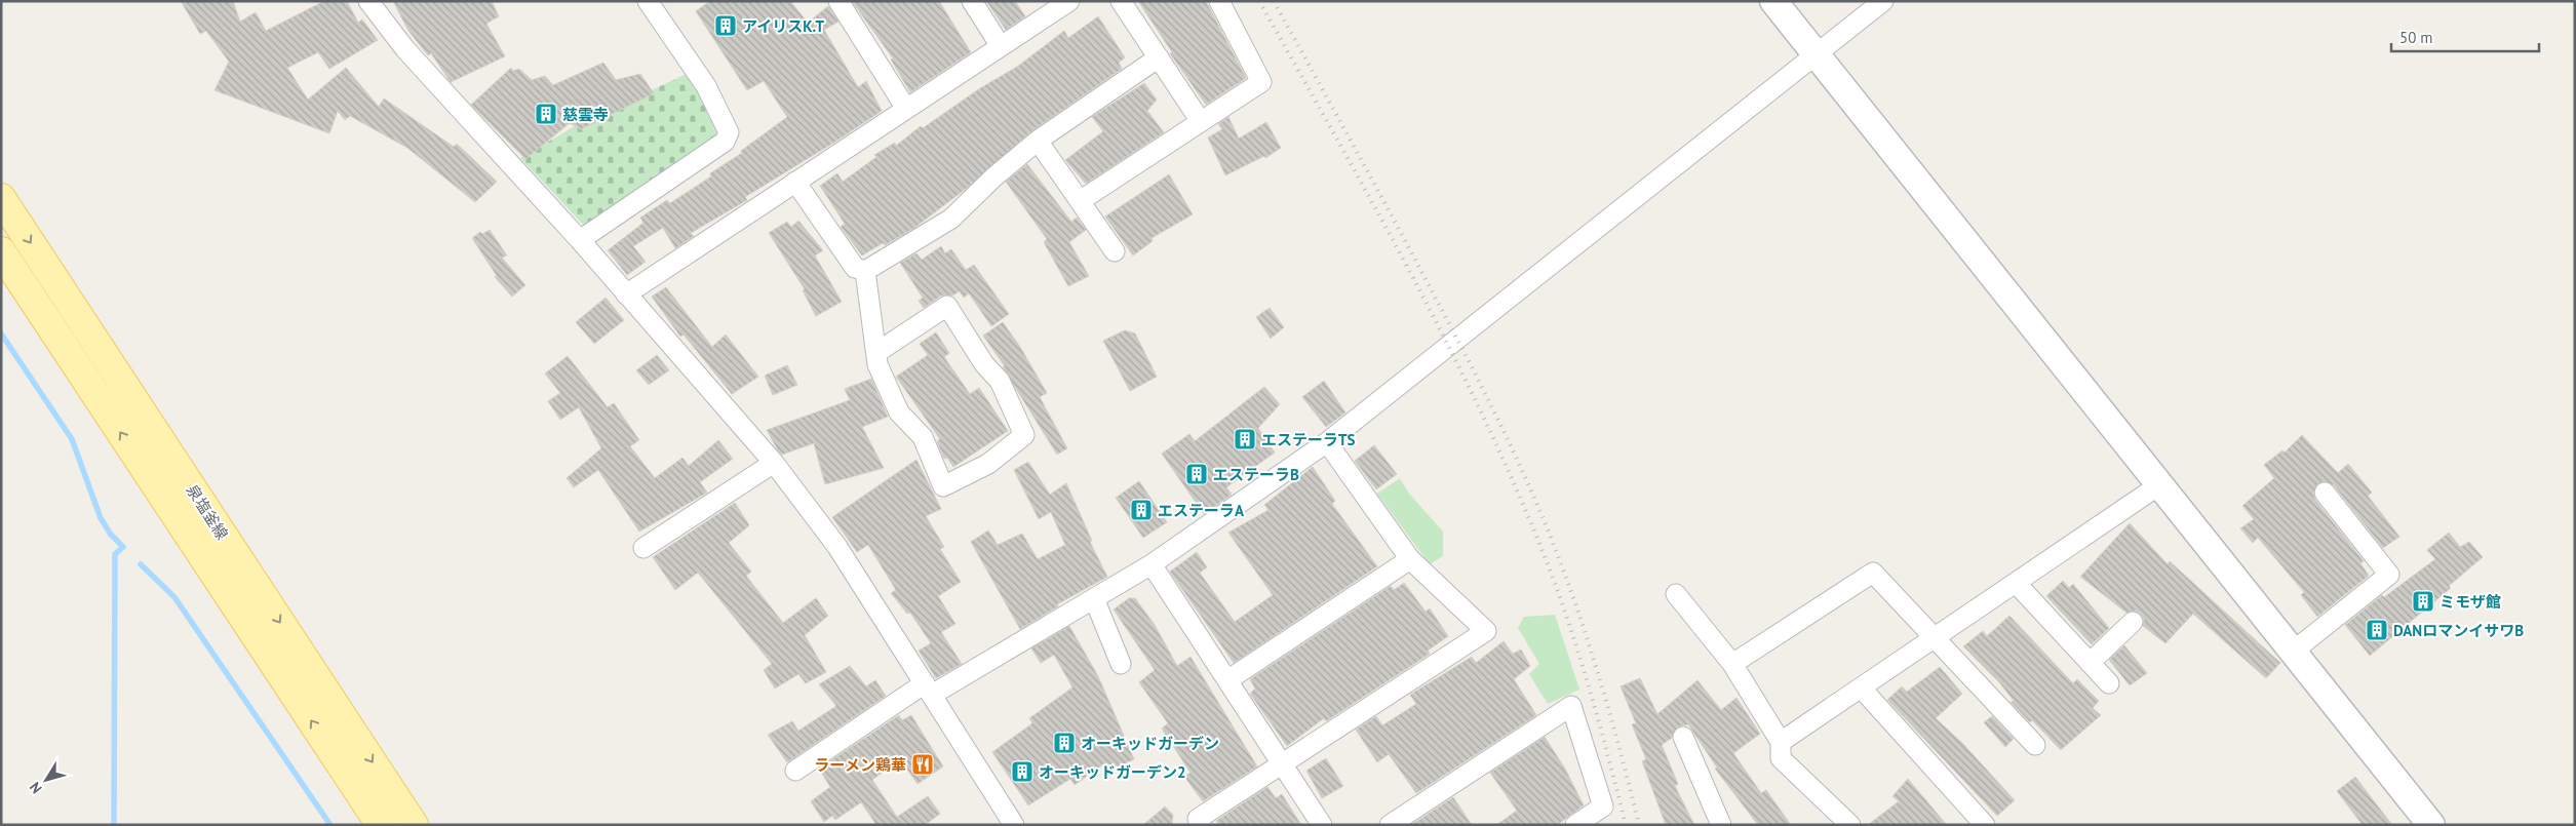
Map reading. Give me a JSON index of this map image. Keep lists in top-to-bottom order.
{
  "streets": {
    "main road": ["泉塩釜線"]
  },
  "places": {
    "building": [
      "アイリスK.T",
      "慈雲寺",
      "エステーラTS",
      "エステーラB",
      "エステーラA",
      "ミモザ館",
      "DANロマンイサワB",
      "オーキッドガーデン",
      "オーキッドガーデン2"
    ],
    "restaurant": ["ラーメン鶏華"]
  },
  "scale_bar": "50 m",
  "north": "bottom left"
}
